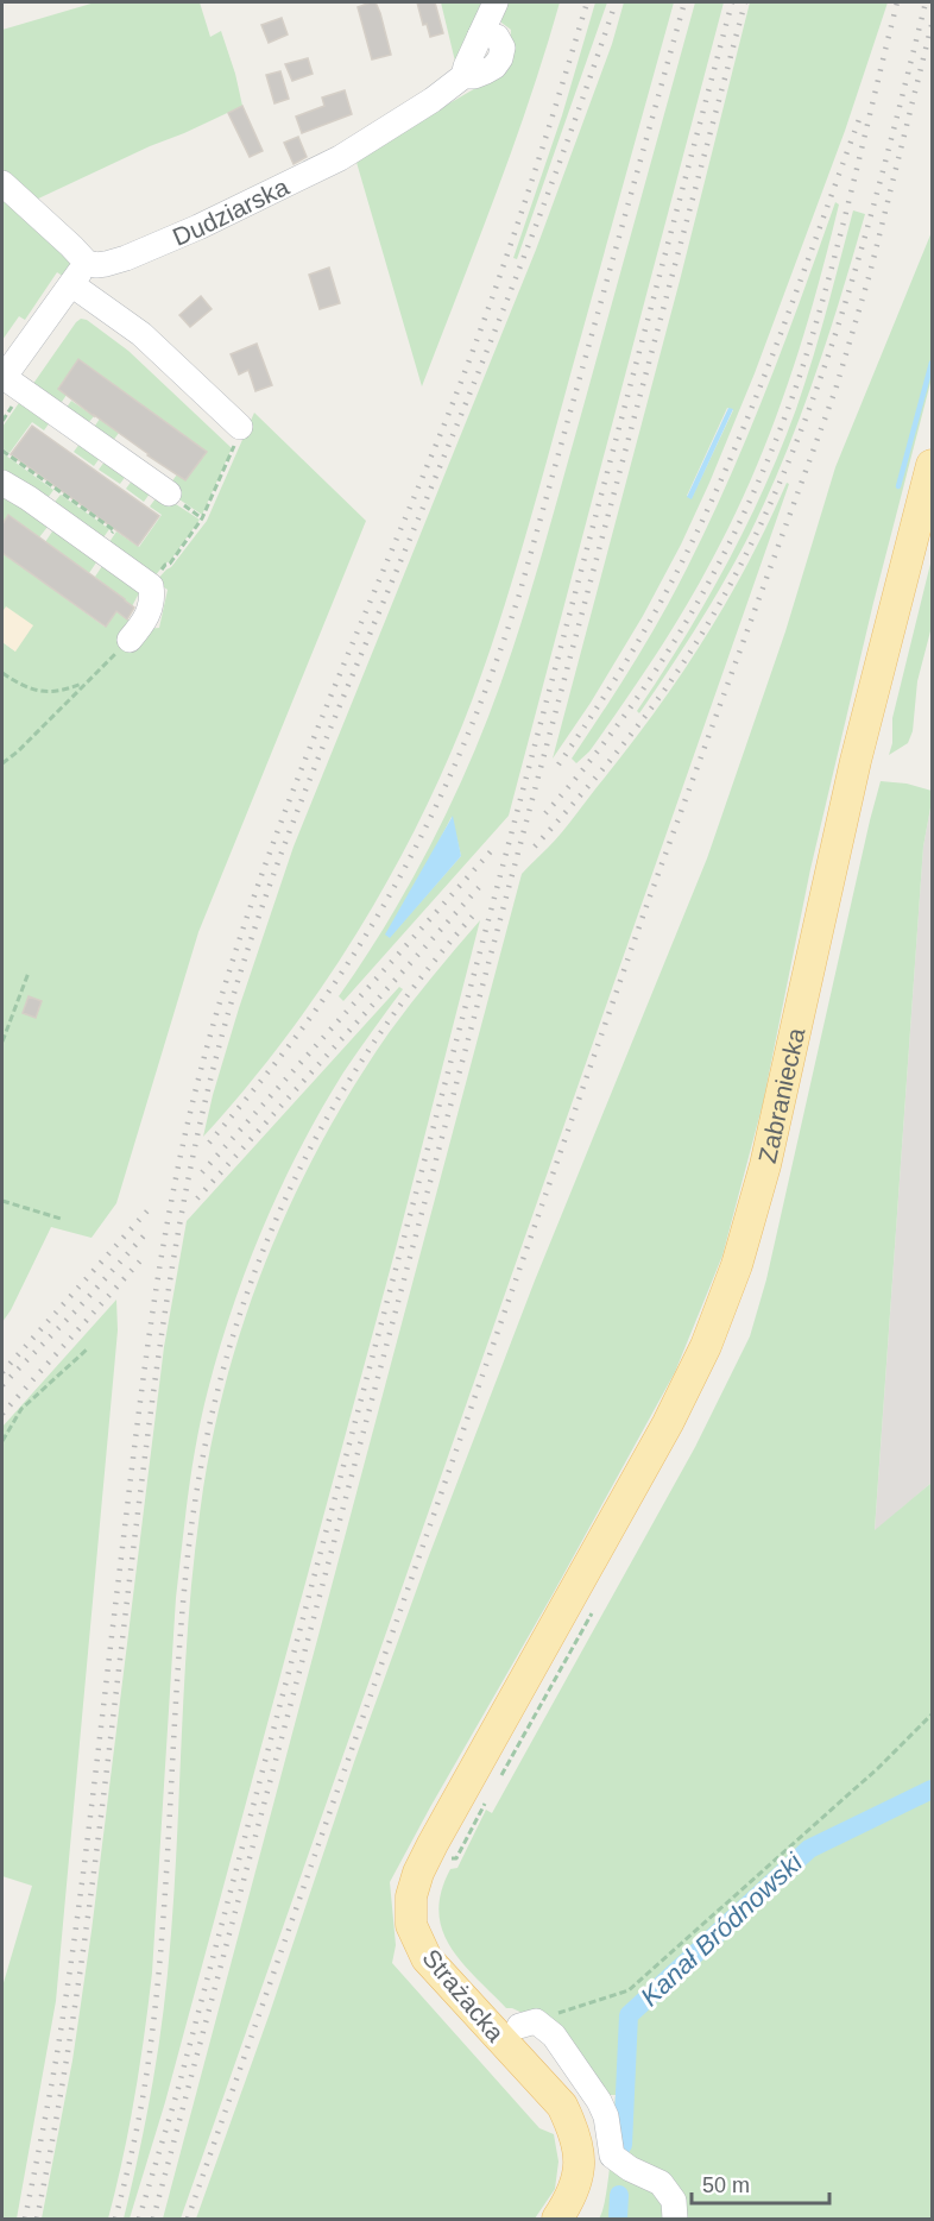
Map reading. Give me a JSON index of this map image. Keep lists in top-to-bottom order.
{
  "streets": {
    "main road": ["Zabraniecka", "Strażacka"],
    "street": ["Dudziarska"]
  },
  "crossings": [
    ["Zabraniecka", "Strażacka"]
  ],
  "water": ["Kanał Bródnowski"],
  "scale_bar": "50 m"
}
